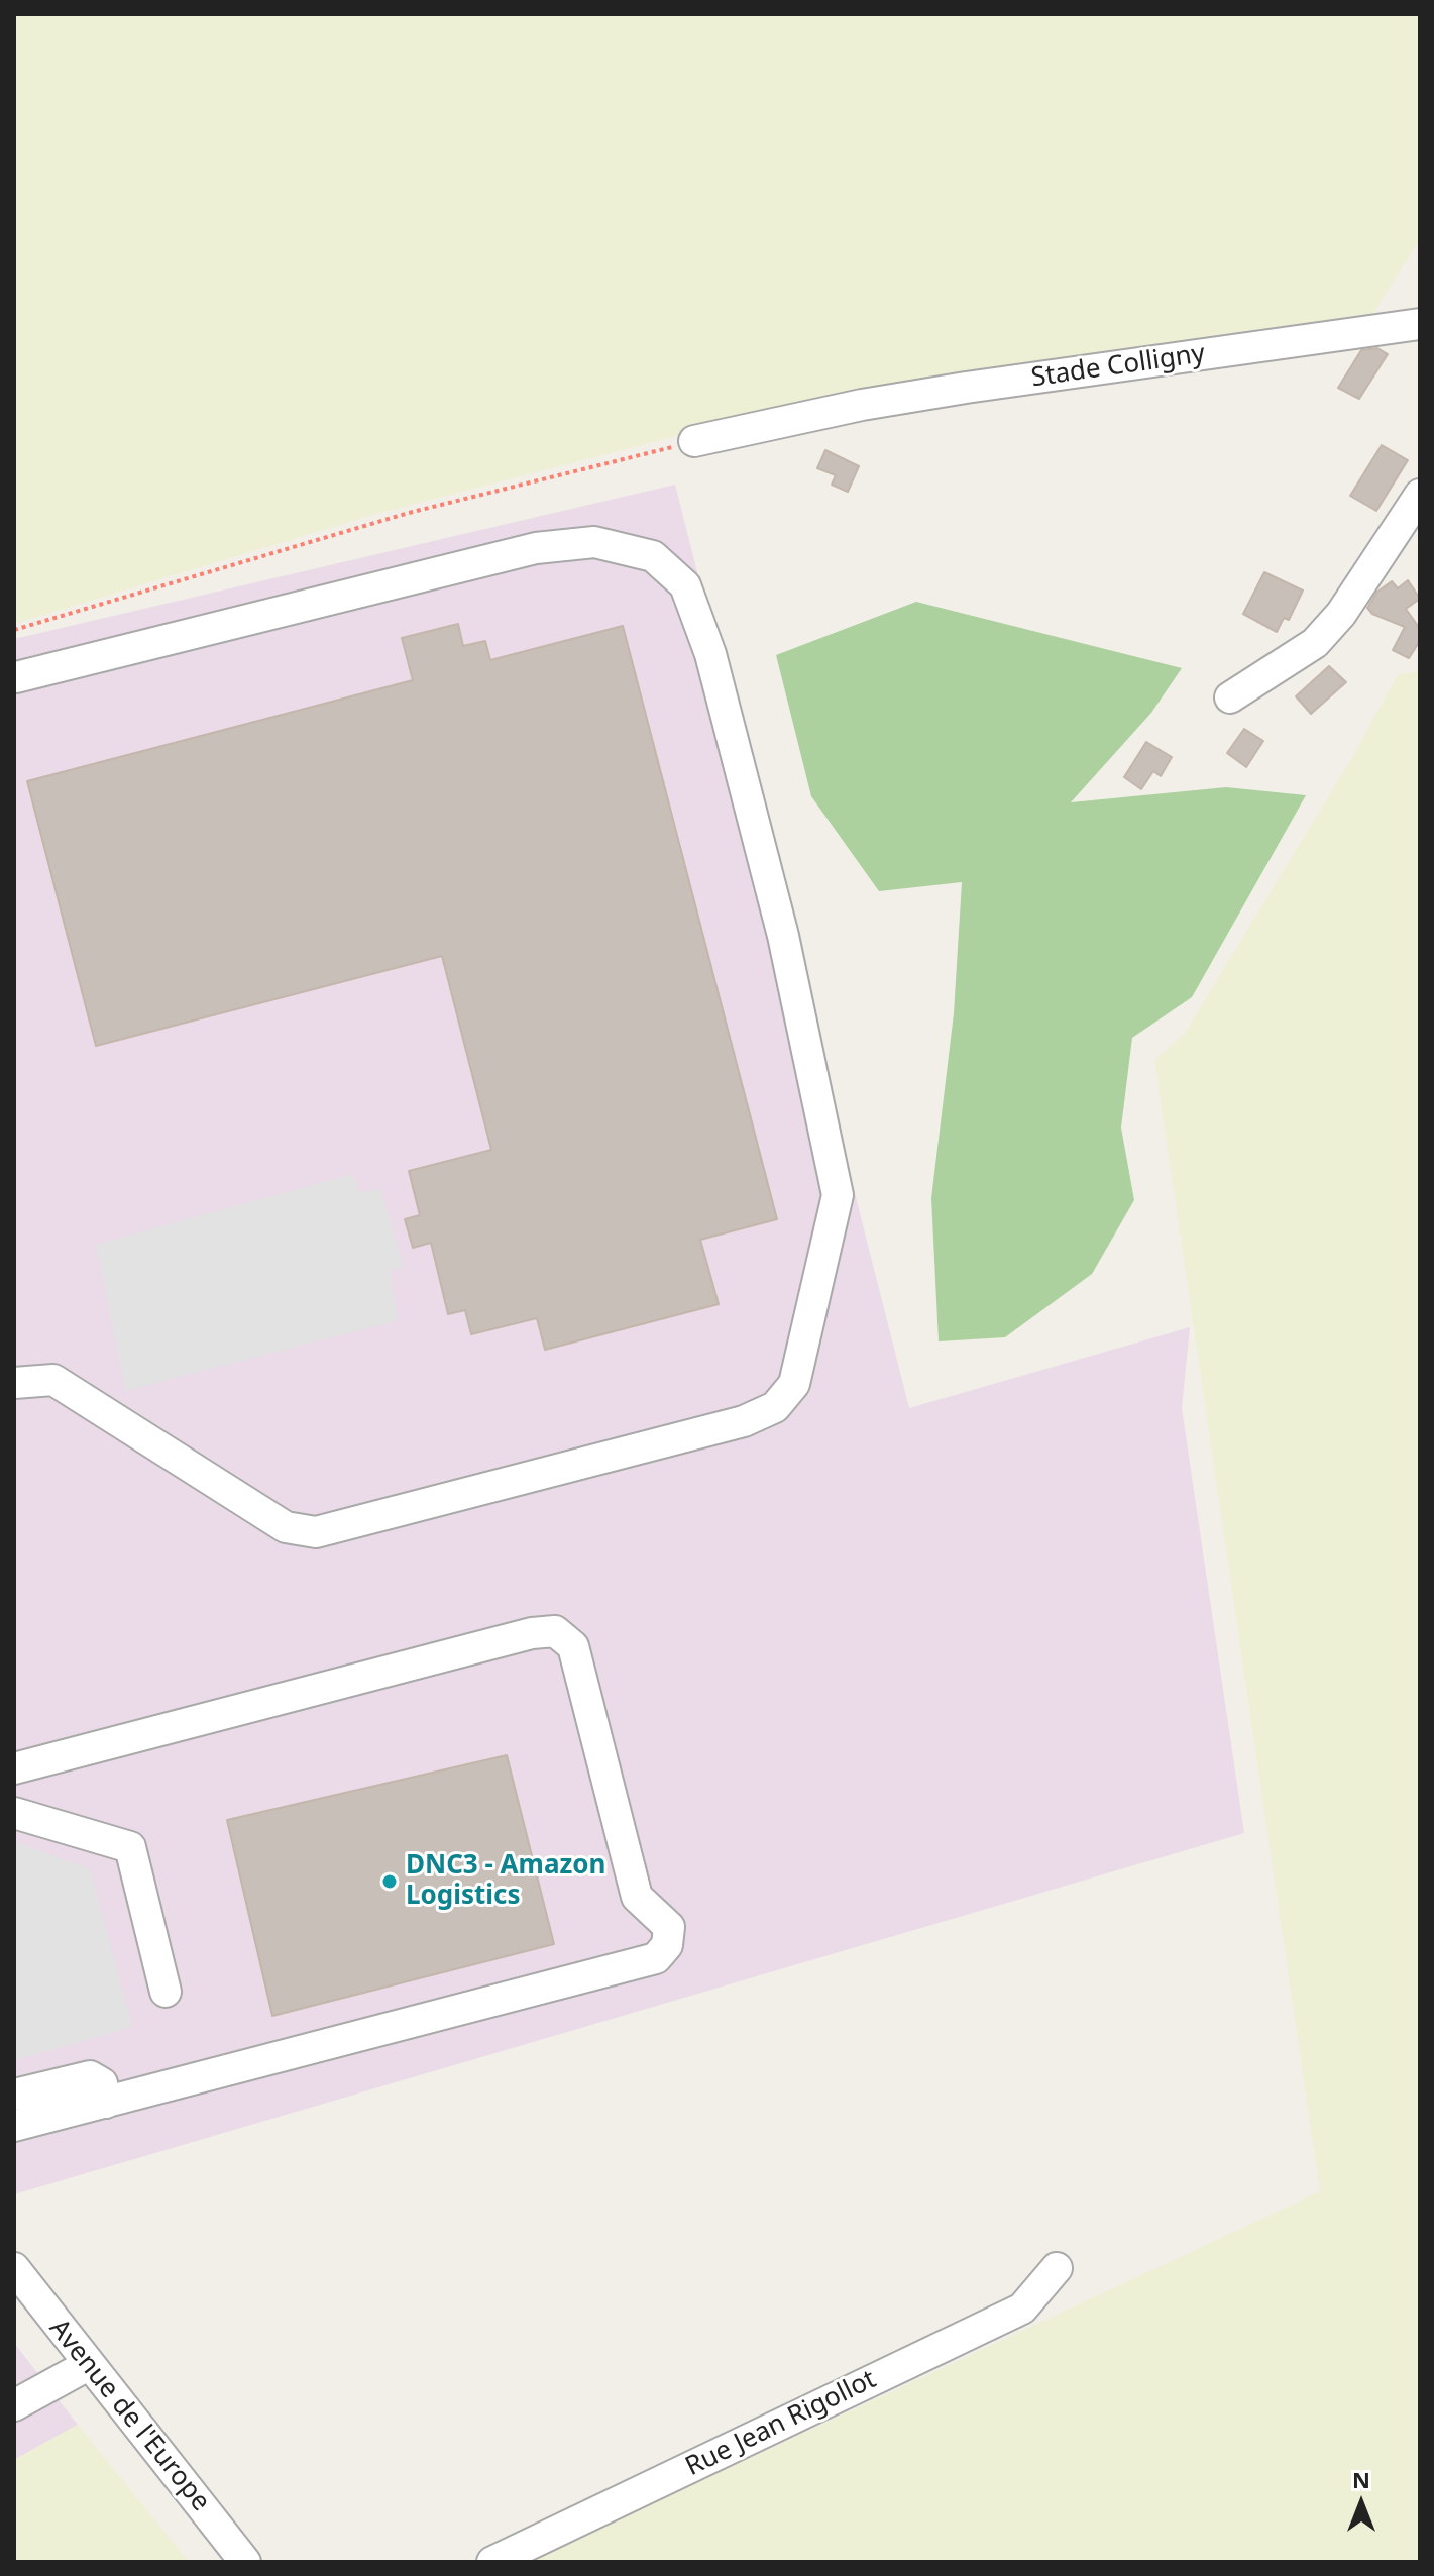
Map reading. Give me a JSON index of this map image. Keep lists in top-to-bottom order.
{
  "streets": {
    "street": ["Stade Colligny", "Avenue de l'Europe", "Rue Jean Rigollot"]
  },
  "places": ["DNC3 - Amazon Logistics"],
  "north": "top"
}
